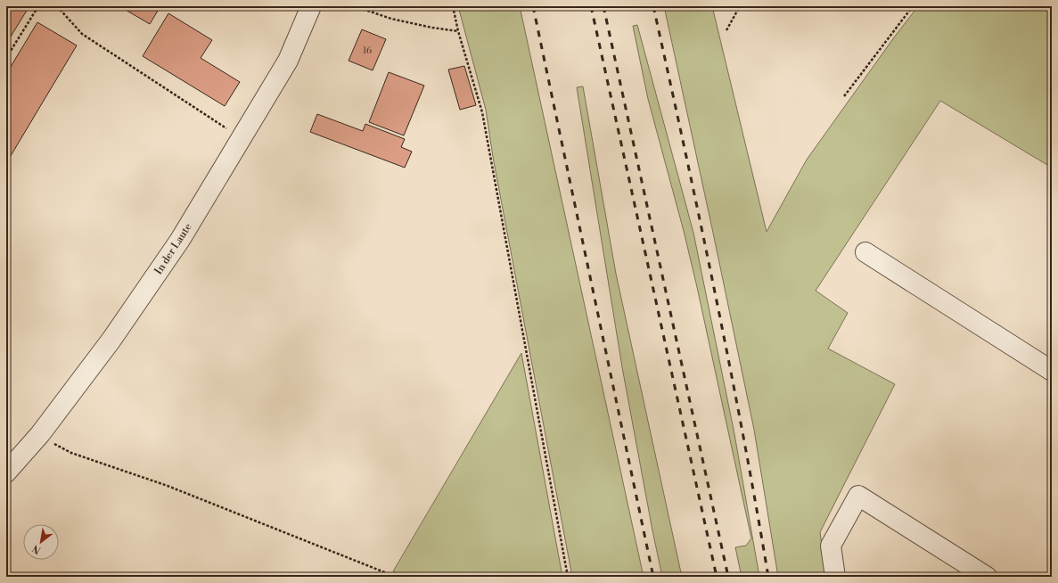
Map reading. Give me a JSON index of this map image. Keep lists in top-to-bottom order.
{
  "streets": {
    "street": ["In der Laute"]
  },
  "house_numbers": ["16"],
  "north": "bottom left"
}
